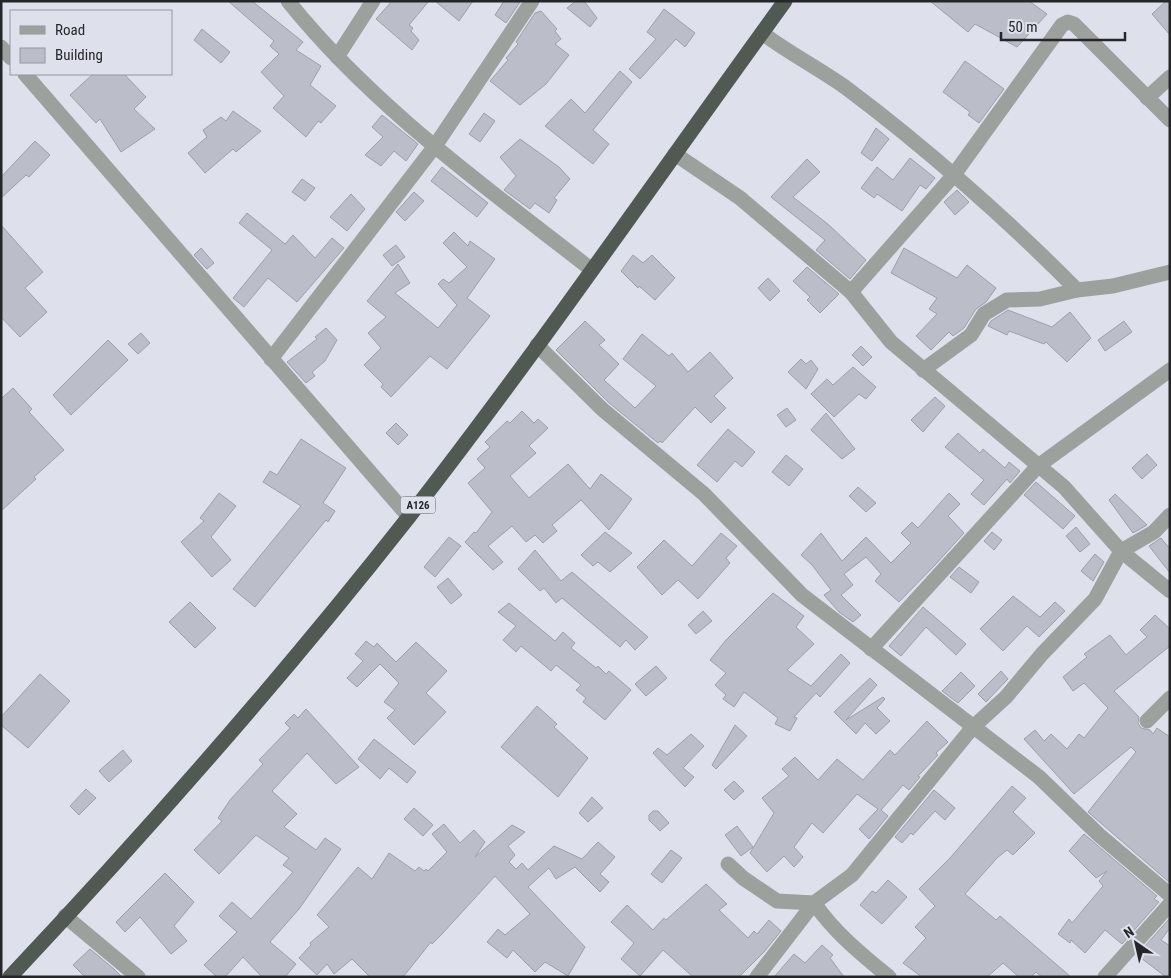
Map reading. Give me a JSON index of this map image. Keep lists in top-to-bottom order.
{
  "streets": {
    "highway": ["A126"]
  },
  "legend": ["Road", "Building"],
  "scale_bar": "50 m",
  "north": "top left"
}
